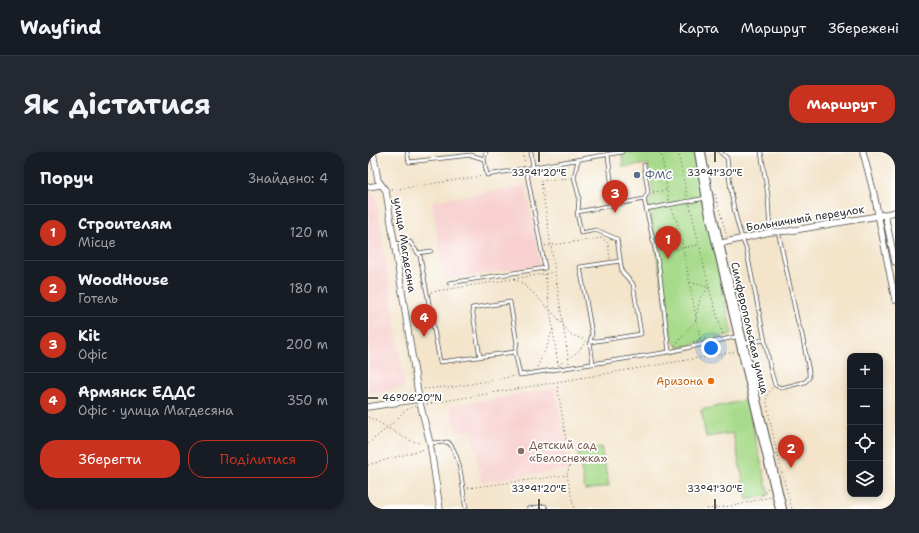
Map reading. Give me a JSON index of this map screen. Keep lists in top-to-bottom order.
{
  "streets": {
    "highway": ["Симферопольская улица"],
    "street": ["Больничный переулок", "улица Магдесяна"]
  },
  "crossings": [
    ["Больничный переулок", "Симферопольская улица"]
  ],
  "places": ["ФМС", "Аризона", "Детский сад «Белоснежка»"],
  "page": {
    "header": "Wayfind",
    "nav": ["Карта", "Маршрут", "Збережені"],
    "title": "Як дістатися",
    "buttons": [
      "Маршрут",
      ["Зберегти", "Поділитися"]
    ],
    "heading": ["Поруч", "Знайдено: 4"],
    "pins": [
      "3",
      "1",
      "4",
      "2"
    ],
    "list": [
      {
        "mark": "1",
        "name": "Строителям",
        "note": "Місце",
        "value": "120 m"
      },
      {
        "mark": "2",
        "name": "WoodHouse",
        "note": "Готель",
        "value": "180 m"
      },
      {
        "mark": "3",
        "name": "Kit",
        "note": "Офіс",
        "value": "200 m"
      },
      {
        "mark": "4",
        "name": "Армянск ЕДДС",
        "note": "Офіс · улица Магдесяна",
        "value": "350 m"
      }
    ],
    "map_buttons": ["+", "−"]
  },
  "coordinates": ["33°41'20\"E", "33°41'30\"E", "46°06'20\"N"]
}
